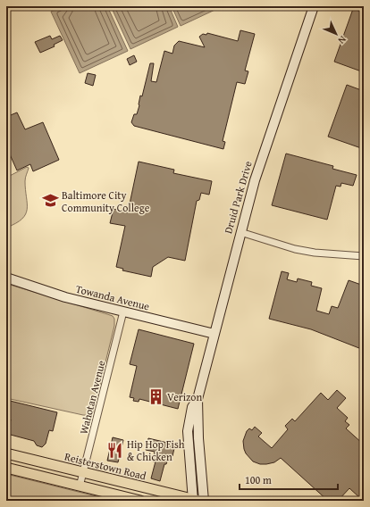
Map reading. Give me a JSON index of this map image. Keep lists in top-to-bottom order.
{
  "streets": {
    "main road": ["Druid Park Drive", "Towanda Avenue", "Reisterstown Road"],
    "street": ["Wahotan Avenue"]
  },
  "crossings": [
    ["Druid Park Drive", "Towanda Avenue"],
    ["Druid Park Drive", "Reisterstown Road"],
    ["Towanda Avenue", "Wahotan Avenue"],
    ["Wahotan Avenue", "Reisterstown Road"]
  ],
  "places": {
    "school or university": ["Baltimore City Community College"],
    "building": ["Verizon"],
    "restaurant": ["Hip Hop Fish & Chicken"]
  },
  "scale_bar": "100 m",
  "north": "bottom right"
}
